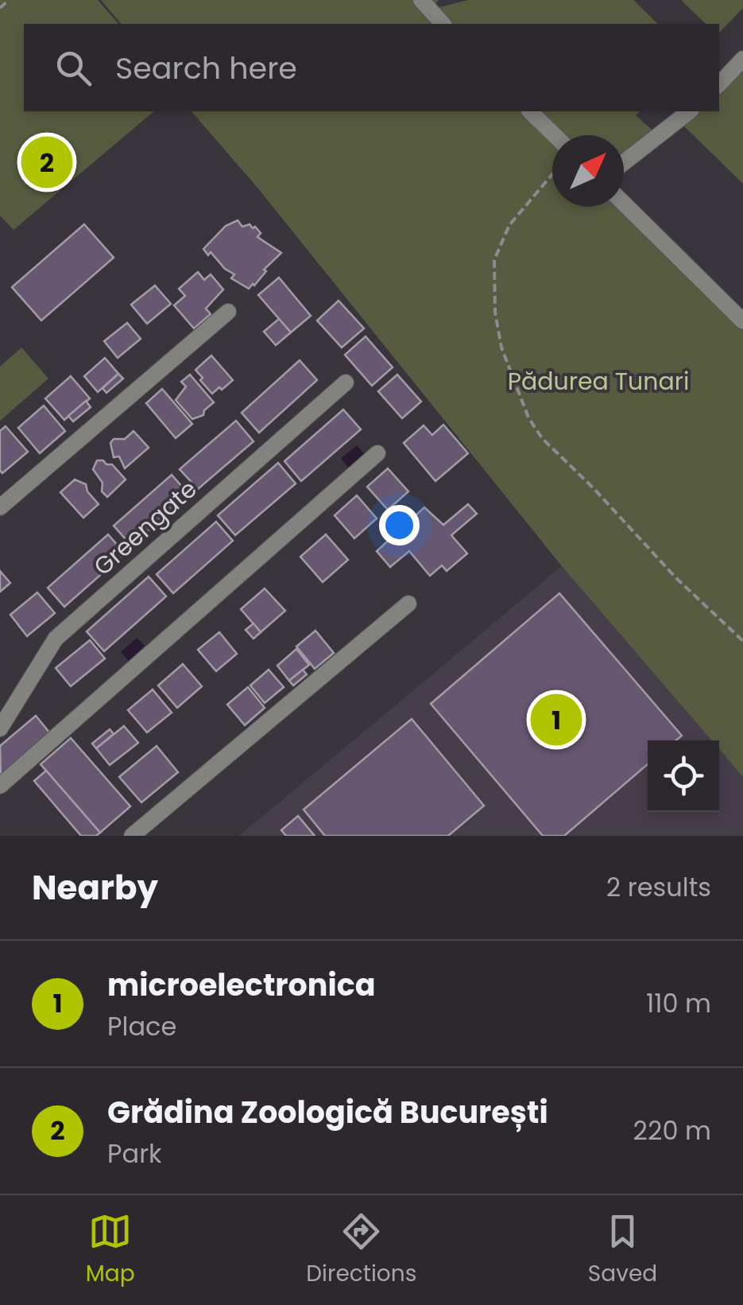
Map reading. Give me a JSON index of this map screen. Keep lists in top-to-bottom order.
{
  "streets": {
    "street": ["Greengate"]
  },
  "parks": ["Pădurea Tunari"],
  "north": "top right",
  "page": {
    "search": "Search here",
    "pins": ["2", "1"],
    "heading": ["Nearby", "2 results"],
    "list": [
      {
        "mark": "1",
        "name": "microelectronica",
        "note": "Place",
        "value": "110 m"
      },
      {
        "mark": "2",
        "name": "Grădina Zoologică București",
        "note": "Park",
        "value": "220 m"
      }
    ],
    "nav": ["Map", "Directions", "Saved"]
  }
}
